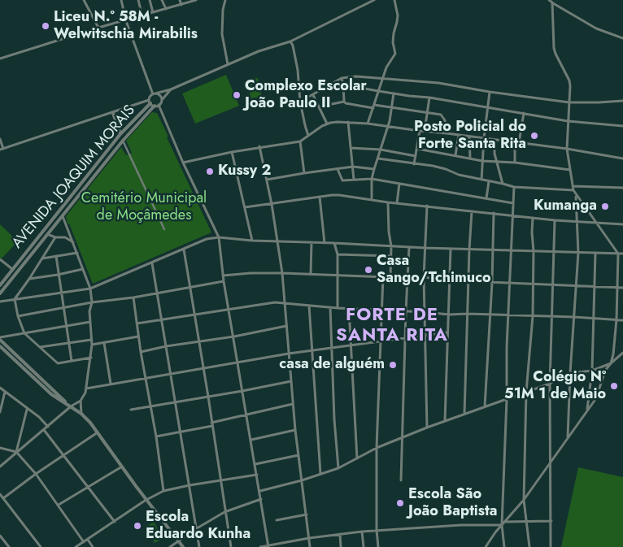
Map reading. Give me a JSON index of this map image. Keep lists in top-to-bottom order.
{
  "streets": {
    "street": ["AVENIDA JOAQUIM MORAIS"]
  },
  "districts": ["FORTE DE SANTA RITA"],
  "parks": ["Cemitério Municipal de Moçâmedes"],
  "places": [
    "Liceu N.º 58M - Welwitschia Mirabilis",
    "Complexo Escolar João Paulo II",
    "Posto Policial do Forte Santa Rita",
    "Kussy 2",
    "Kumanga",
    "Casa Sango/Tchimuco",
    "casa de alguém",
    "Colégio Nº 51M 1 de Maio",
    "Escola São João Baptista",
    "Escola Eduardo Kunha"
  ]
}
